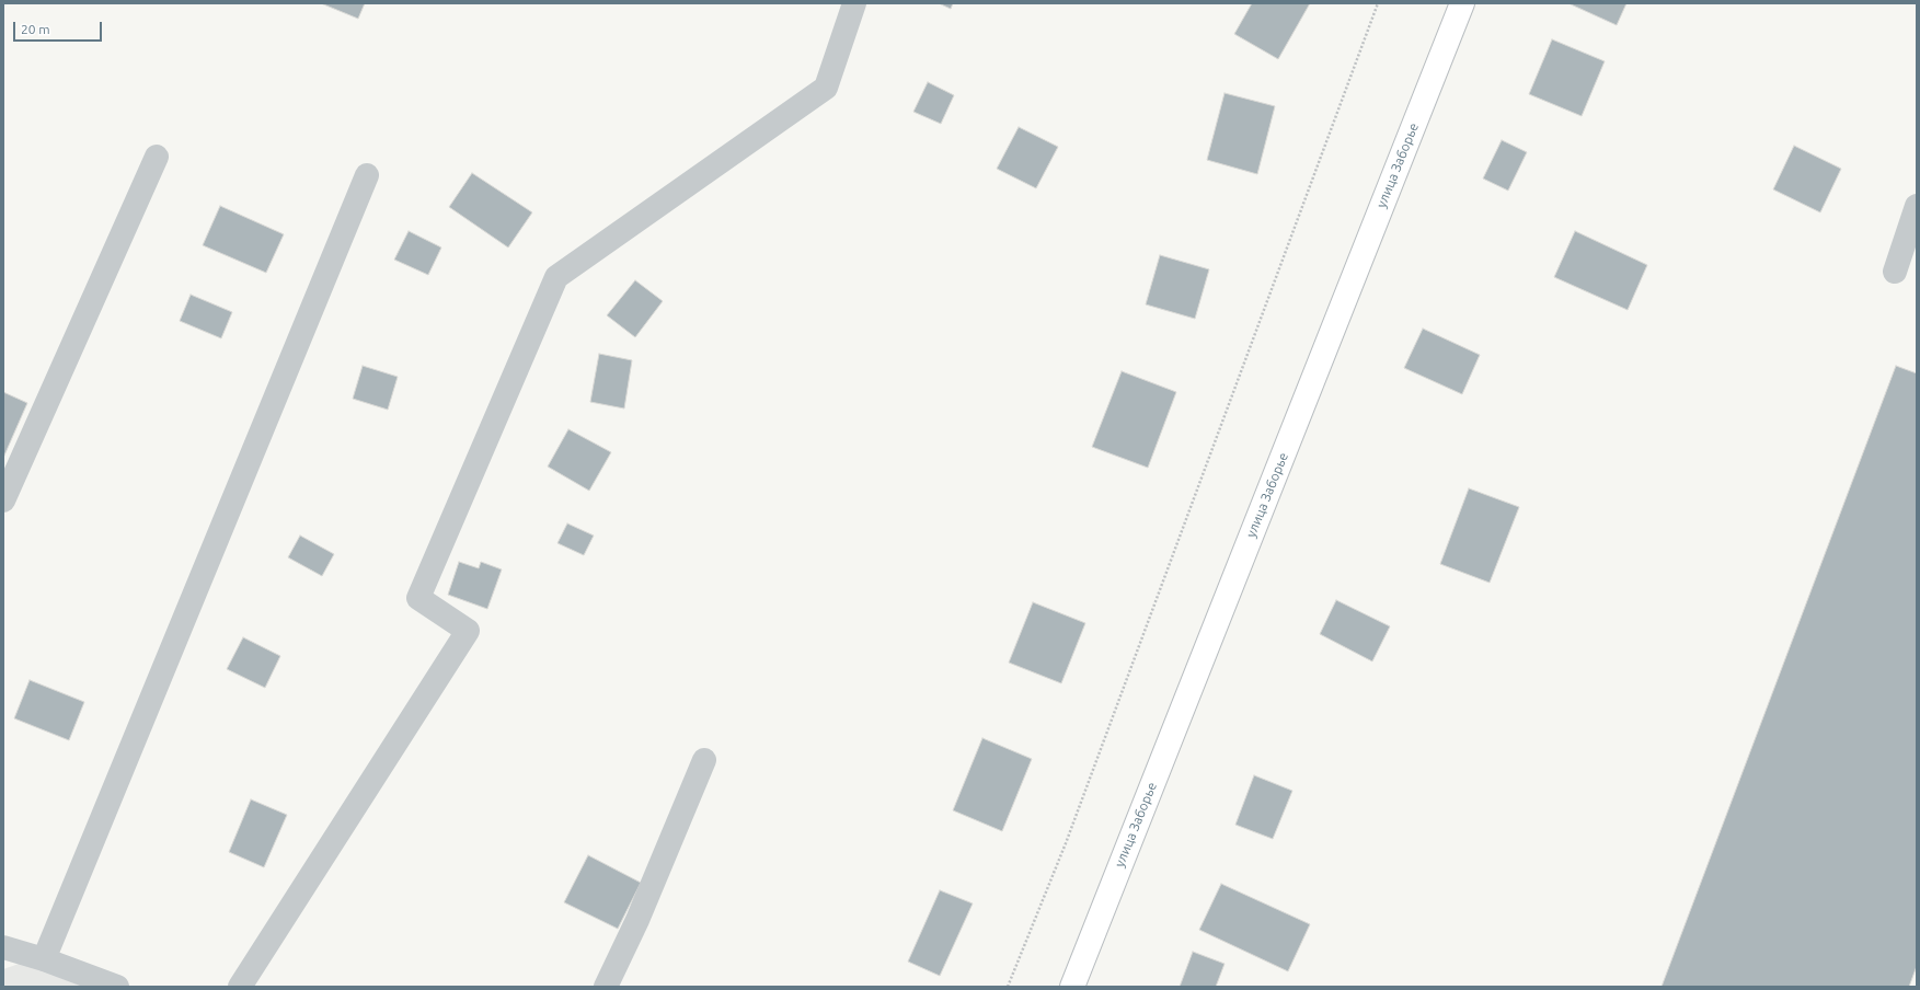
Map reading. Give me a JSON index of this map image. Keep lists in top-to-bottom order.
{
  "streets": {
    "main road": ["улица Заборье"]
  },
  "scale_bar": "20 m"
}
